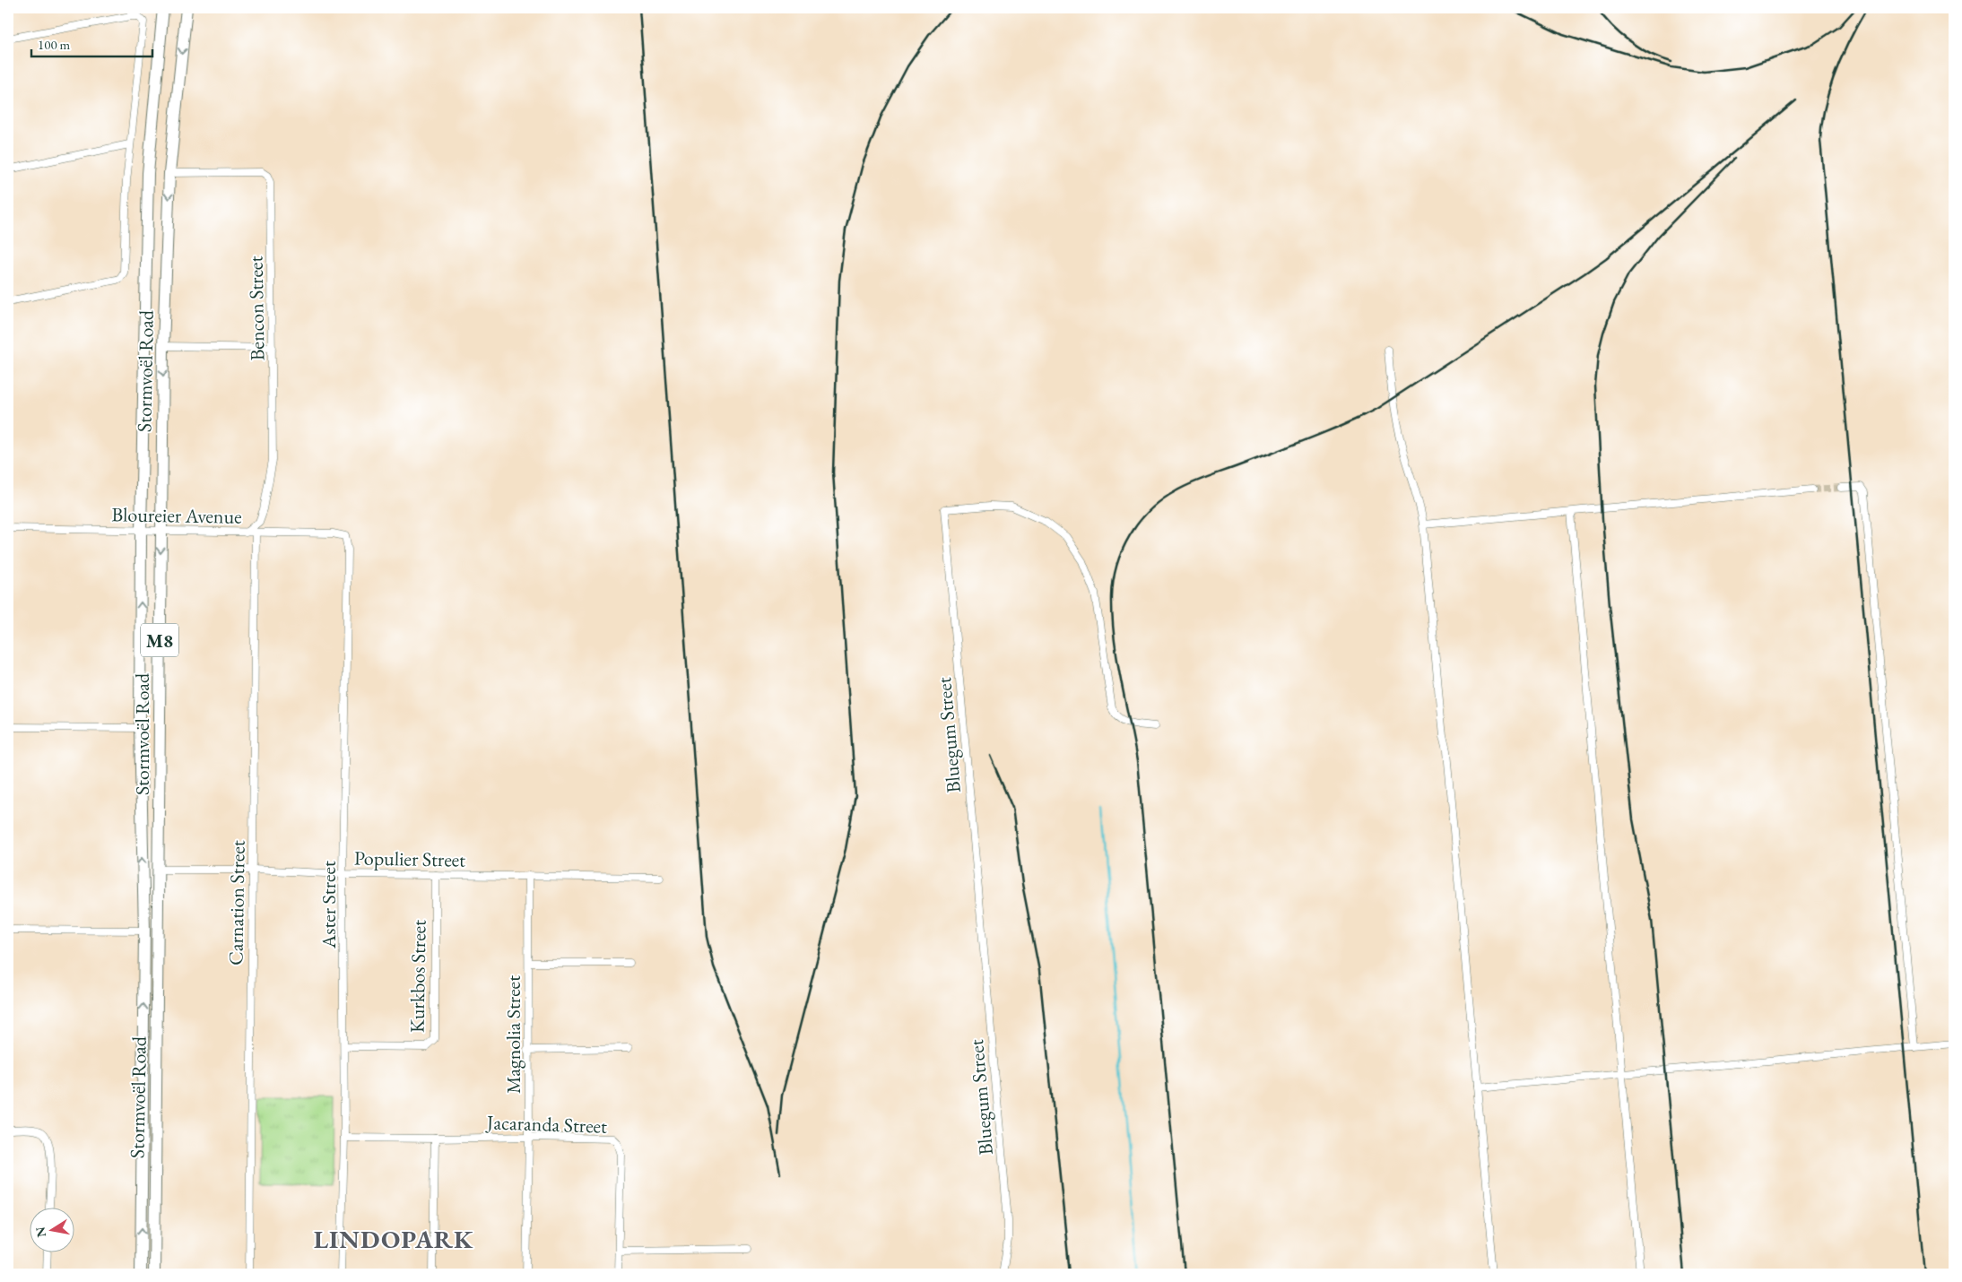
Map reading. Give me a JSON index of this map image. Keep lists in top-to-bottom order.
{
  "streets": {
    "main road": ["Stormvoël Road", "M8"],
    "street": [
      "Bencon Street",
      "Bloureier Avenue",
      "Bluegum Street",
      "Populier Street",
      "Carnation Street",
      "Aster Street",
      "Kurkbos Street",
      "Magnolia Street",
      "Jacaranda Street"
    ]
  },
  "crossings": [
    ["Bencon Street", "Stormvoël Road"],
    ["Bencon Street", "Bloureier Avenue"],
    ["Stormvoël Road", "Bloureier Avenue"],
    ["Stormvoël Road", "Populier Street"],
    ["Bloureier Avenue", "Carnation Street"],
    ["Bloureier Avenue", "Aster Street"],
    ["Populier Street", "Carnation Street"],
    ["Populier Street", "Aster Street"],
    ["Populier Street", "Kurkbos Street"],
    ["Populier Street", "Magnolia Street"],
    ["Aster Street", "Kurkbos Street"],
    ["Aster Street", "Jacaranda Street"],
    ["Magnolia Street", "Jacaranda Street"]
  ],
  "districts": ["LINDOPARK"],
  "scale_bar": "100 m",
  "north": "left"
}
